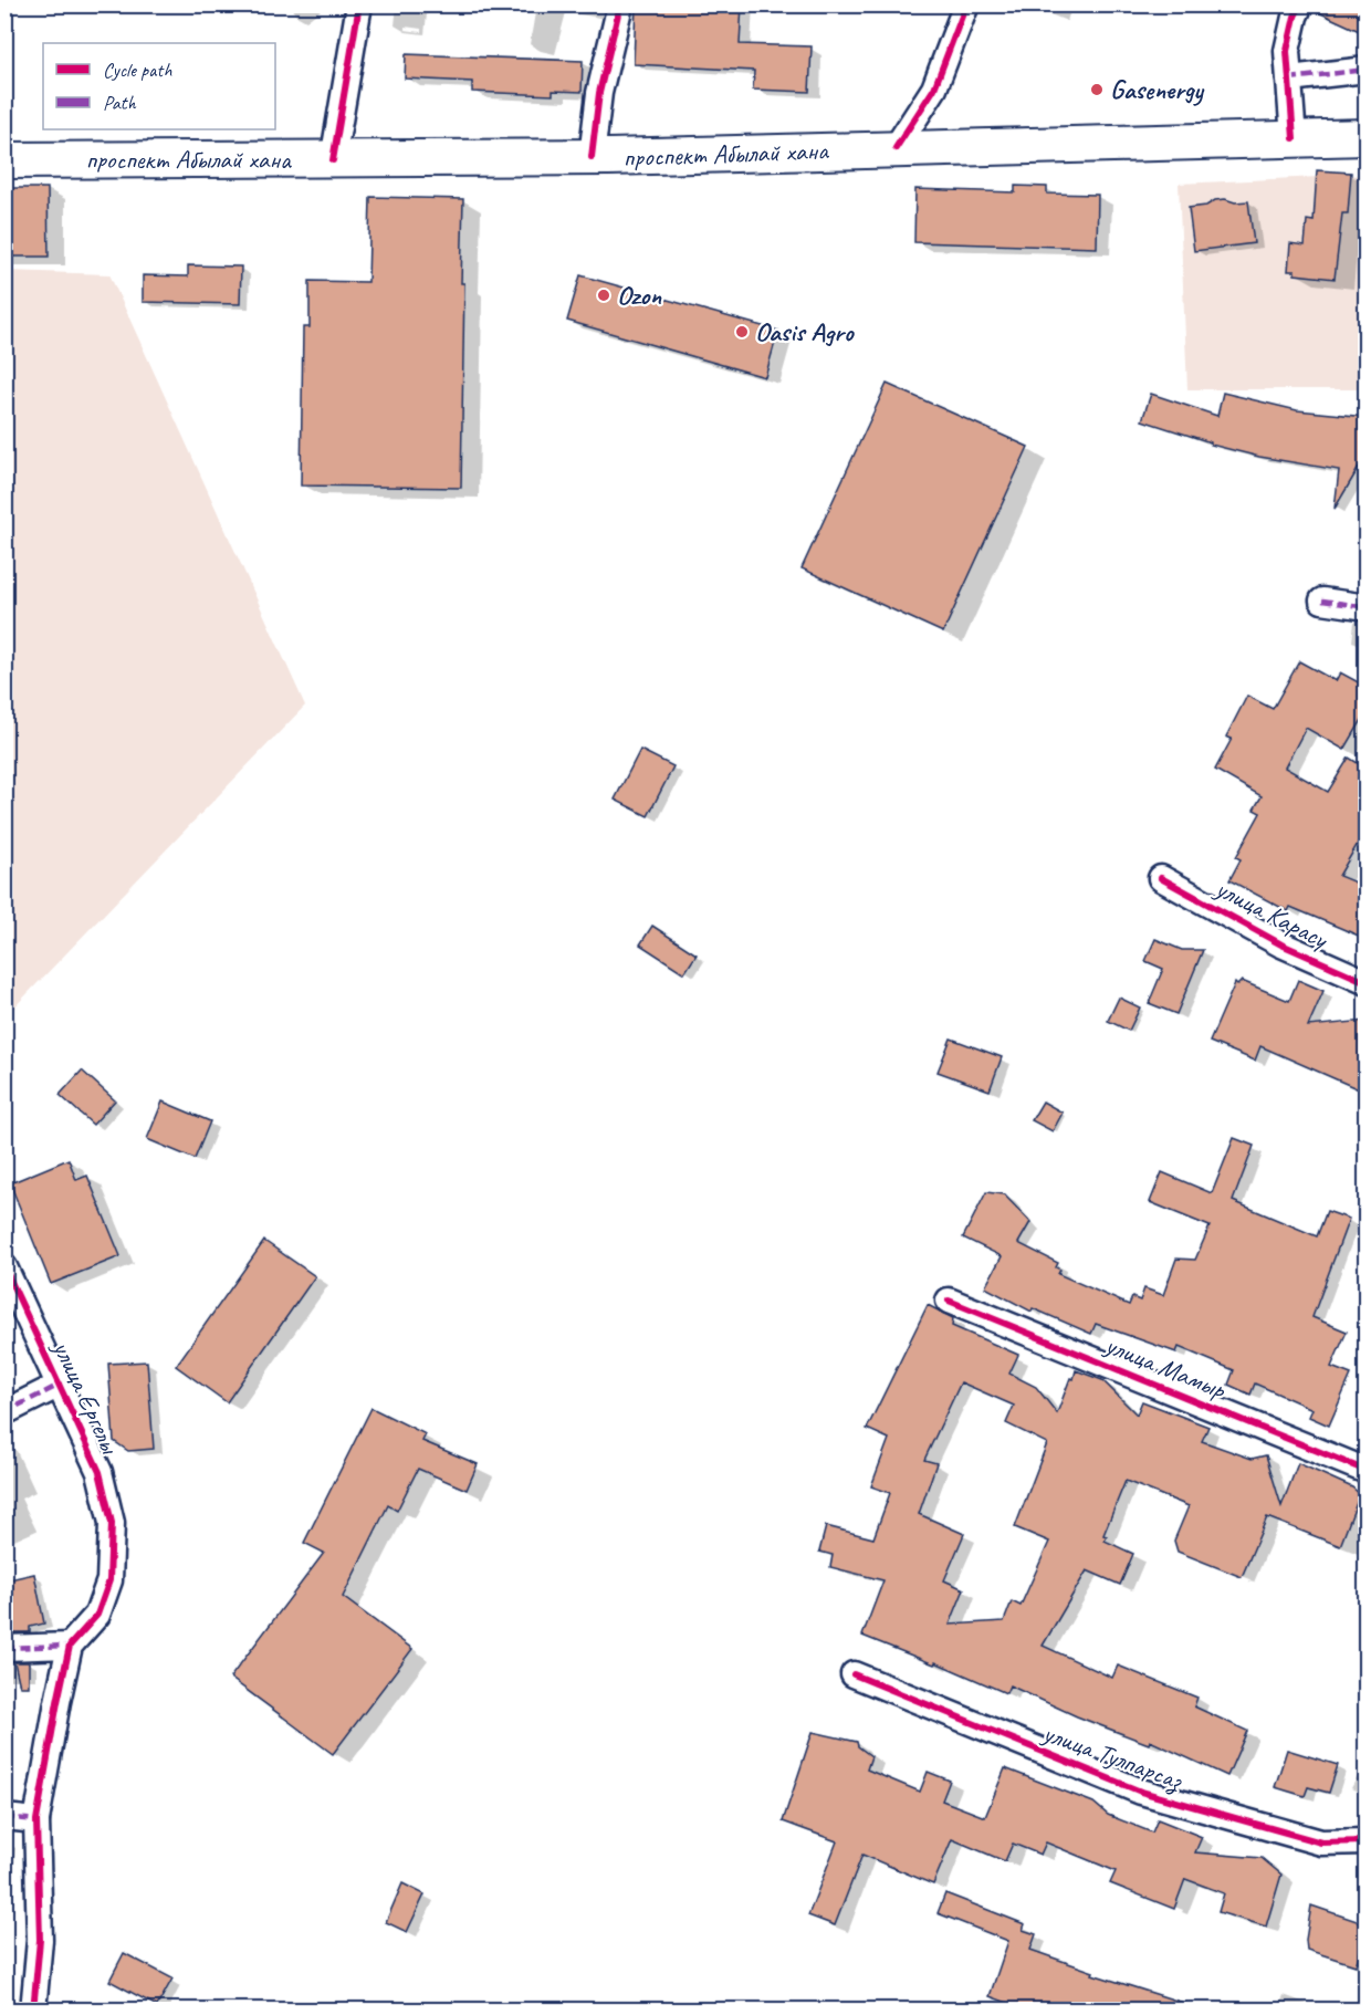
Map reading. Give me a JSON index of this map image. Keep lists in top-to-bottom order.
{
  "streets": {
    "main road": ["проспект Абылай хана"],
    "street": [
      "улица Карасу",
      "улица Мамыр",
      "улица Ергелы",
      "улица Тулпарсаз"
    ]
  },
  "places": ["Gasenergy", "Ozon", "Oasis Agro"],
  "legend": ["Cycle path", "Path"]
}
